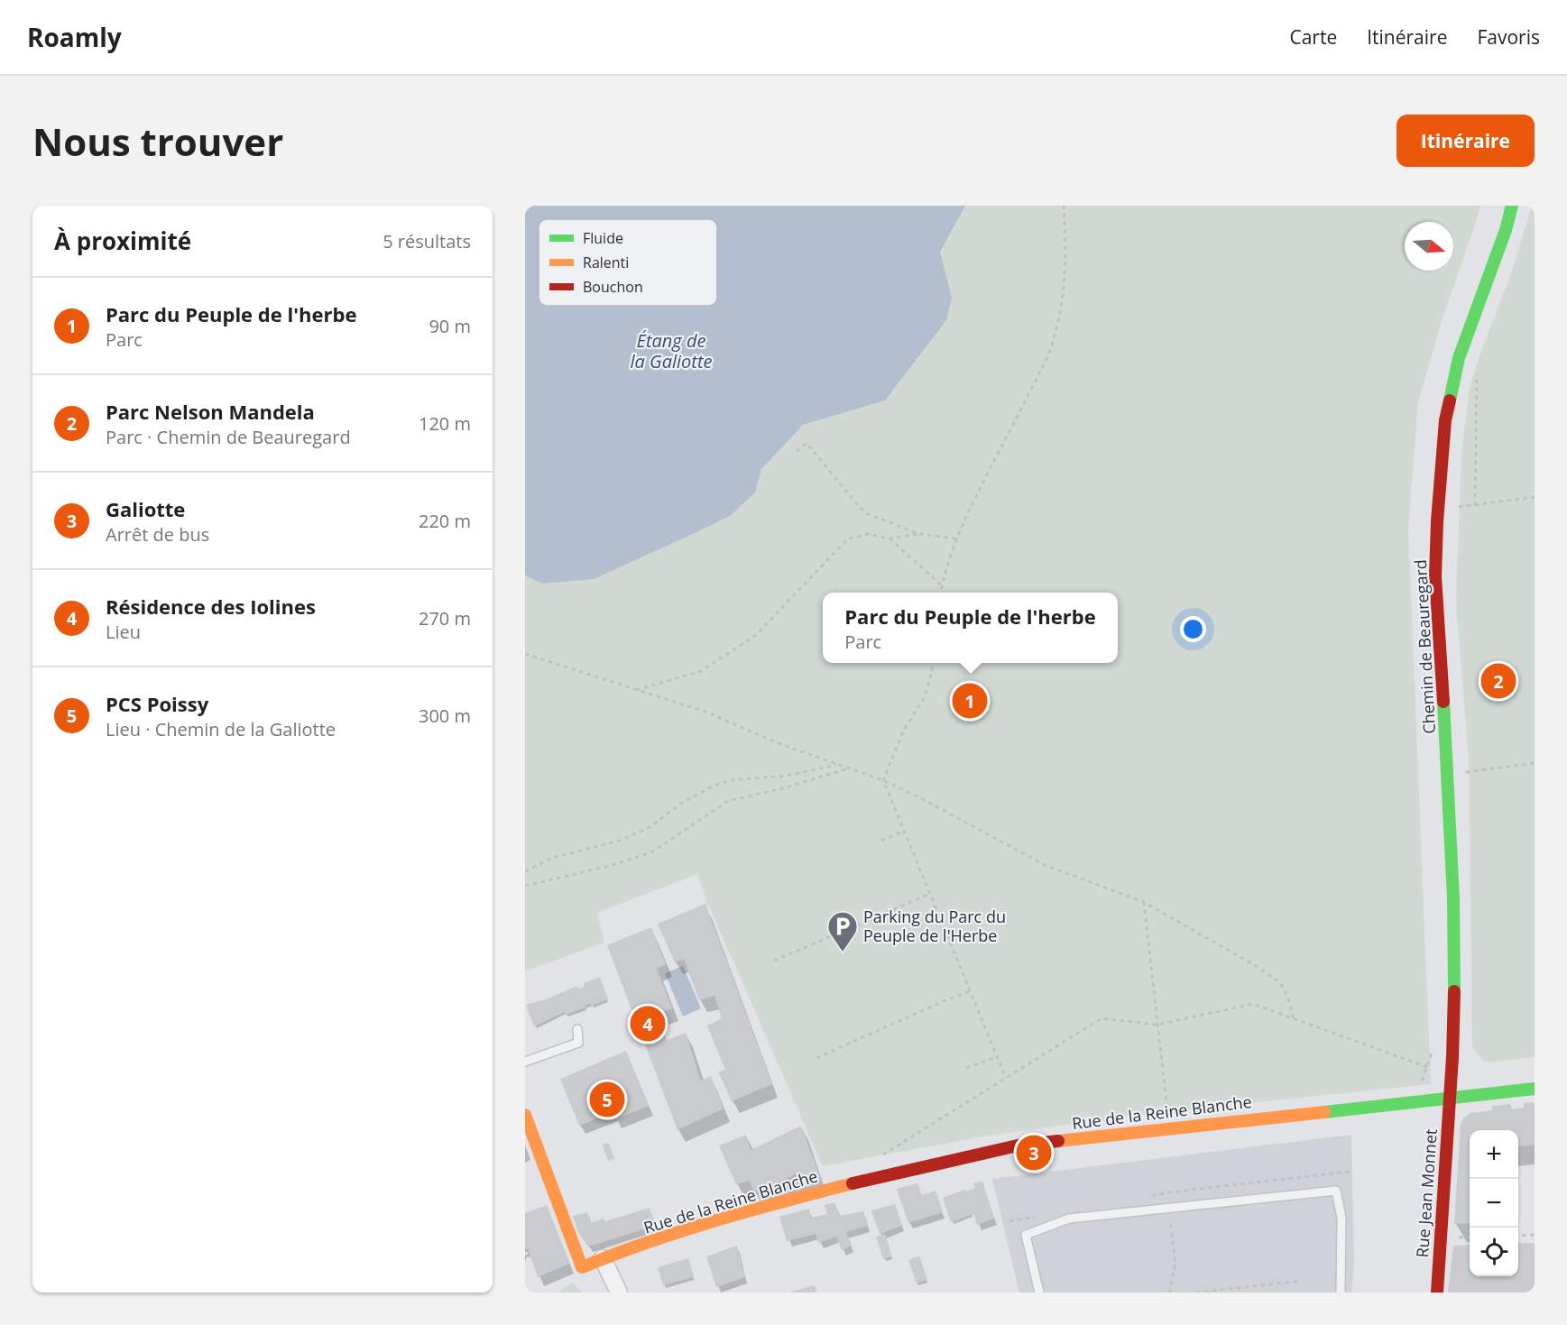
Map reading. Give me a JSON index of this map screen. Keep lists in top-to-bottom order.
{
  "streets": {
    "street": ["Chemin de Beauregard", "Rue de la Reine Blanche", "Rue Jean Monnet"]
  },
  "crossings": [
    ["Chemin de Beauregard", "Rue de la Reine Blanche"],
    ["Chemin de Beauregard", "Rue Jean Monnet"],
    ["Rue de la Reine Blanche", "Rue Jean Monnet"]
  ],
  "water": ["Étang de la Galiotte"],
  "places": {
    "parking": ["Parking du Parc du Peuple de l'Herbe"]
  },
  "legend": ["Fluide", "Ralenti", "Bouchon"],
  "north": "right",
  "page": {
    "header": "Roamly",
    "nav": ["Carte", "Itinéraire", "Favoris"],
    "buttons": "Itinéraire",
    "title": "Nous trouver",
    "heading": ["À proximité", "5 résultats"],
    "list": [
      {
        "mark": "1",
        "name": "Parc du Peuple de l'herbe",
        "note": "Parc",
        "value": "90 m"
      },
      {
        "mark": "2",
        "name": "Parc Nelson Mandela",
        "note": "Parc · Chemin de Beauregard",
        "value": "120 m"
      },
      {
        "mark": "3",
        "name": "Galiotte",
        "note": "Arrêt de bus",
        "value": "220 m"
      },
      {
        "mark": "4",
        "name": "Résidence des Iolines",
        "note": "Lieu",
        "value": "270 m"
      },
      {
        "mark": "5",
        "name": "PCS Poissy",
        "note": "Lieu · Chemin de la Galiotte",
        "value": "300 m"
      }
    ],
    "popup": ["Parc du Peuple de l'herbe", "Parc"],
    "pins": [
      "2",
      "1",
      "4",
      "5",
      "3"
    ],
    "map_buttons": ["+", "−"]
  }
}
